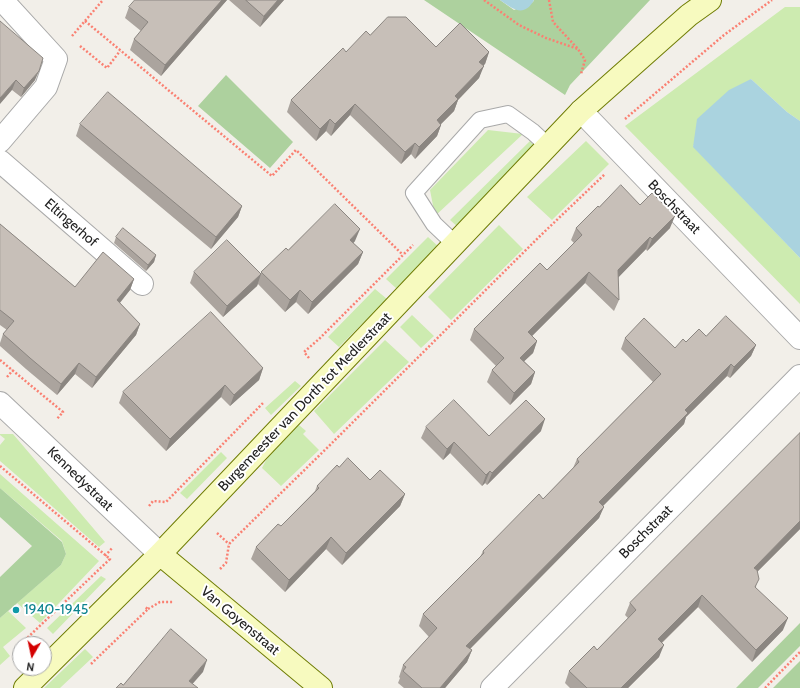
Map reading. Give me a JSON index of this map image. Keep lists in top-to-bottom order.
{
  "streets": {
    "street": [
      "Boschstraat",
      "Eltingerhof",
      "Burgemeester van Dorth tot Medlerstraat",
      "Kennedystraat",
      "Van Goyenstraat"
    ]
  },
  "crossings": [
    ["Boschstraat", "Burgemeester van Dorth tot Medlerstraat"],
    ["Burgemeester van Dorth tot Medlerstraat", "Kennedystraat"],
    ["Burgemeester van Dorth tot Medlerstraat", "Van Goyenstraat"],
    ["Kennedystraat", "Van Goyenstraat"]
  ],
  "places": ["1940-1945"],
  "north": "bottom"
}
